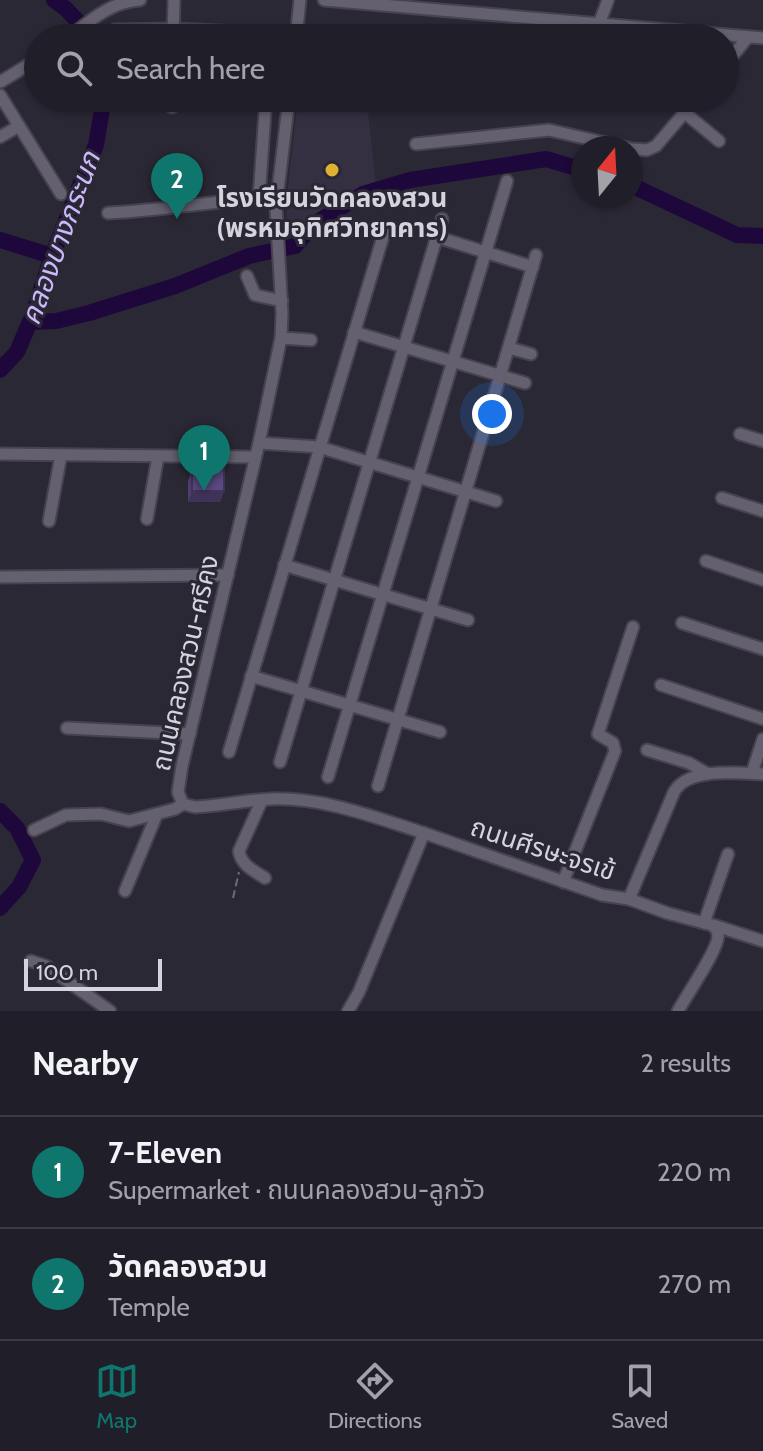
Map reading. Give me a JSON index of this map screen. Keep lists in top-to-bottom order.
{
  "streets": {
    "street": ["ถนนคลองสวน-ศรีคง", "ถนนศีรษะจรเข้"]
  },
  "crossings": [
    ["ถนนคลองสวน-ศรีคง", "ถนนศีรษะจรเข้"]
  ],
  "water": ["คลองบางกระนก"],
  "places": ["โรงเรียนวัดคลองสวน (พรหมอุทิศวิทยาคาร)"],
  "scale_bar": "100 m",
  "north": "top",
  "page": {
    "search": "Search here",
    "pins": ["2", "1"],
    "scale": "100 m",
    "heading": ["Nearby", "2 results"],
    "list": [
      {
        "mark": "1",
        "name": "7-Eleven",
        "note": "Supermarket · ถนนคลองสวน-ลูกวัว",
        "value": "220 m"
      },
      {
        "mark": "2",
        "name": "วัดคลองสวน",
        "note": "Temple",
        "value": "270 m"
      }
    ],
    "nav": ["Map", "Directions", "Saved"]
  }
}
